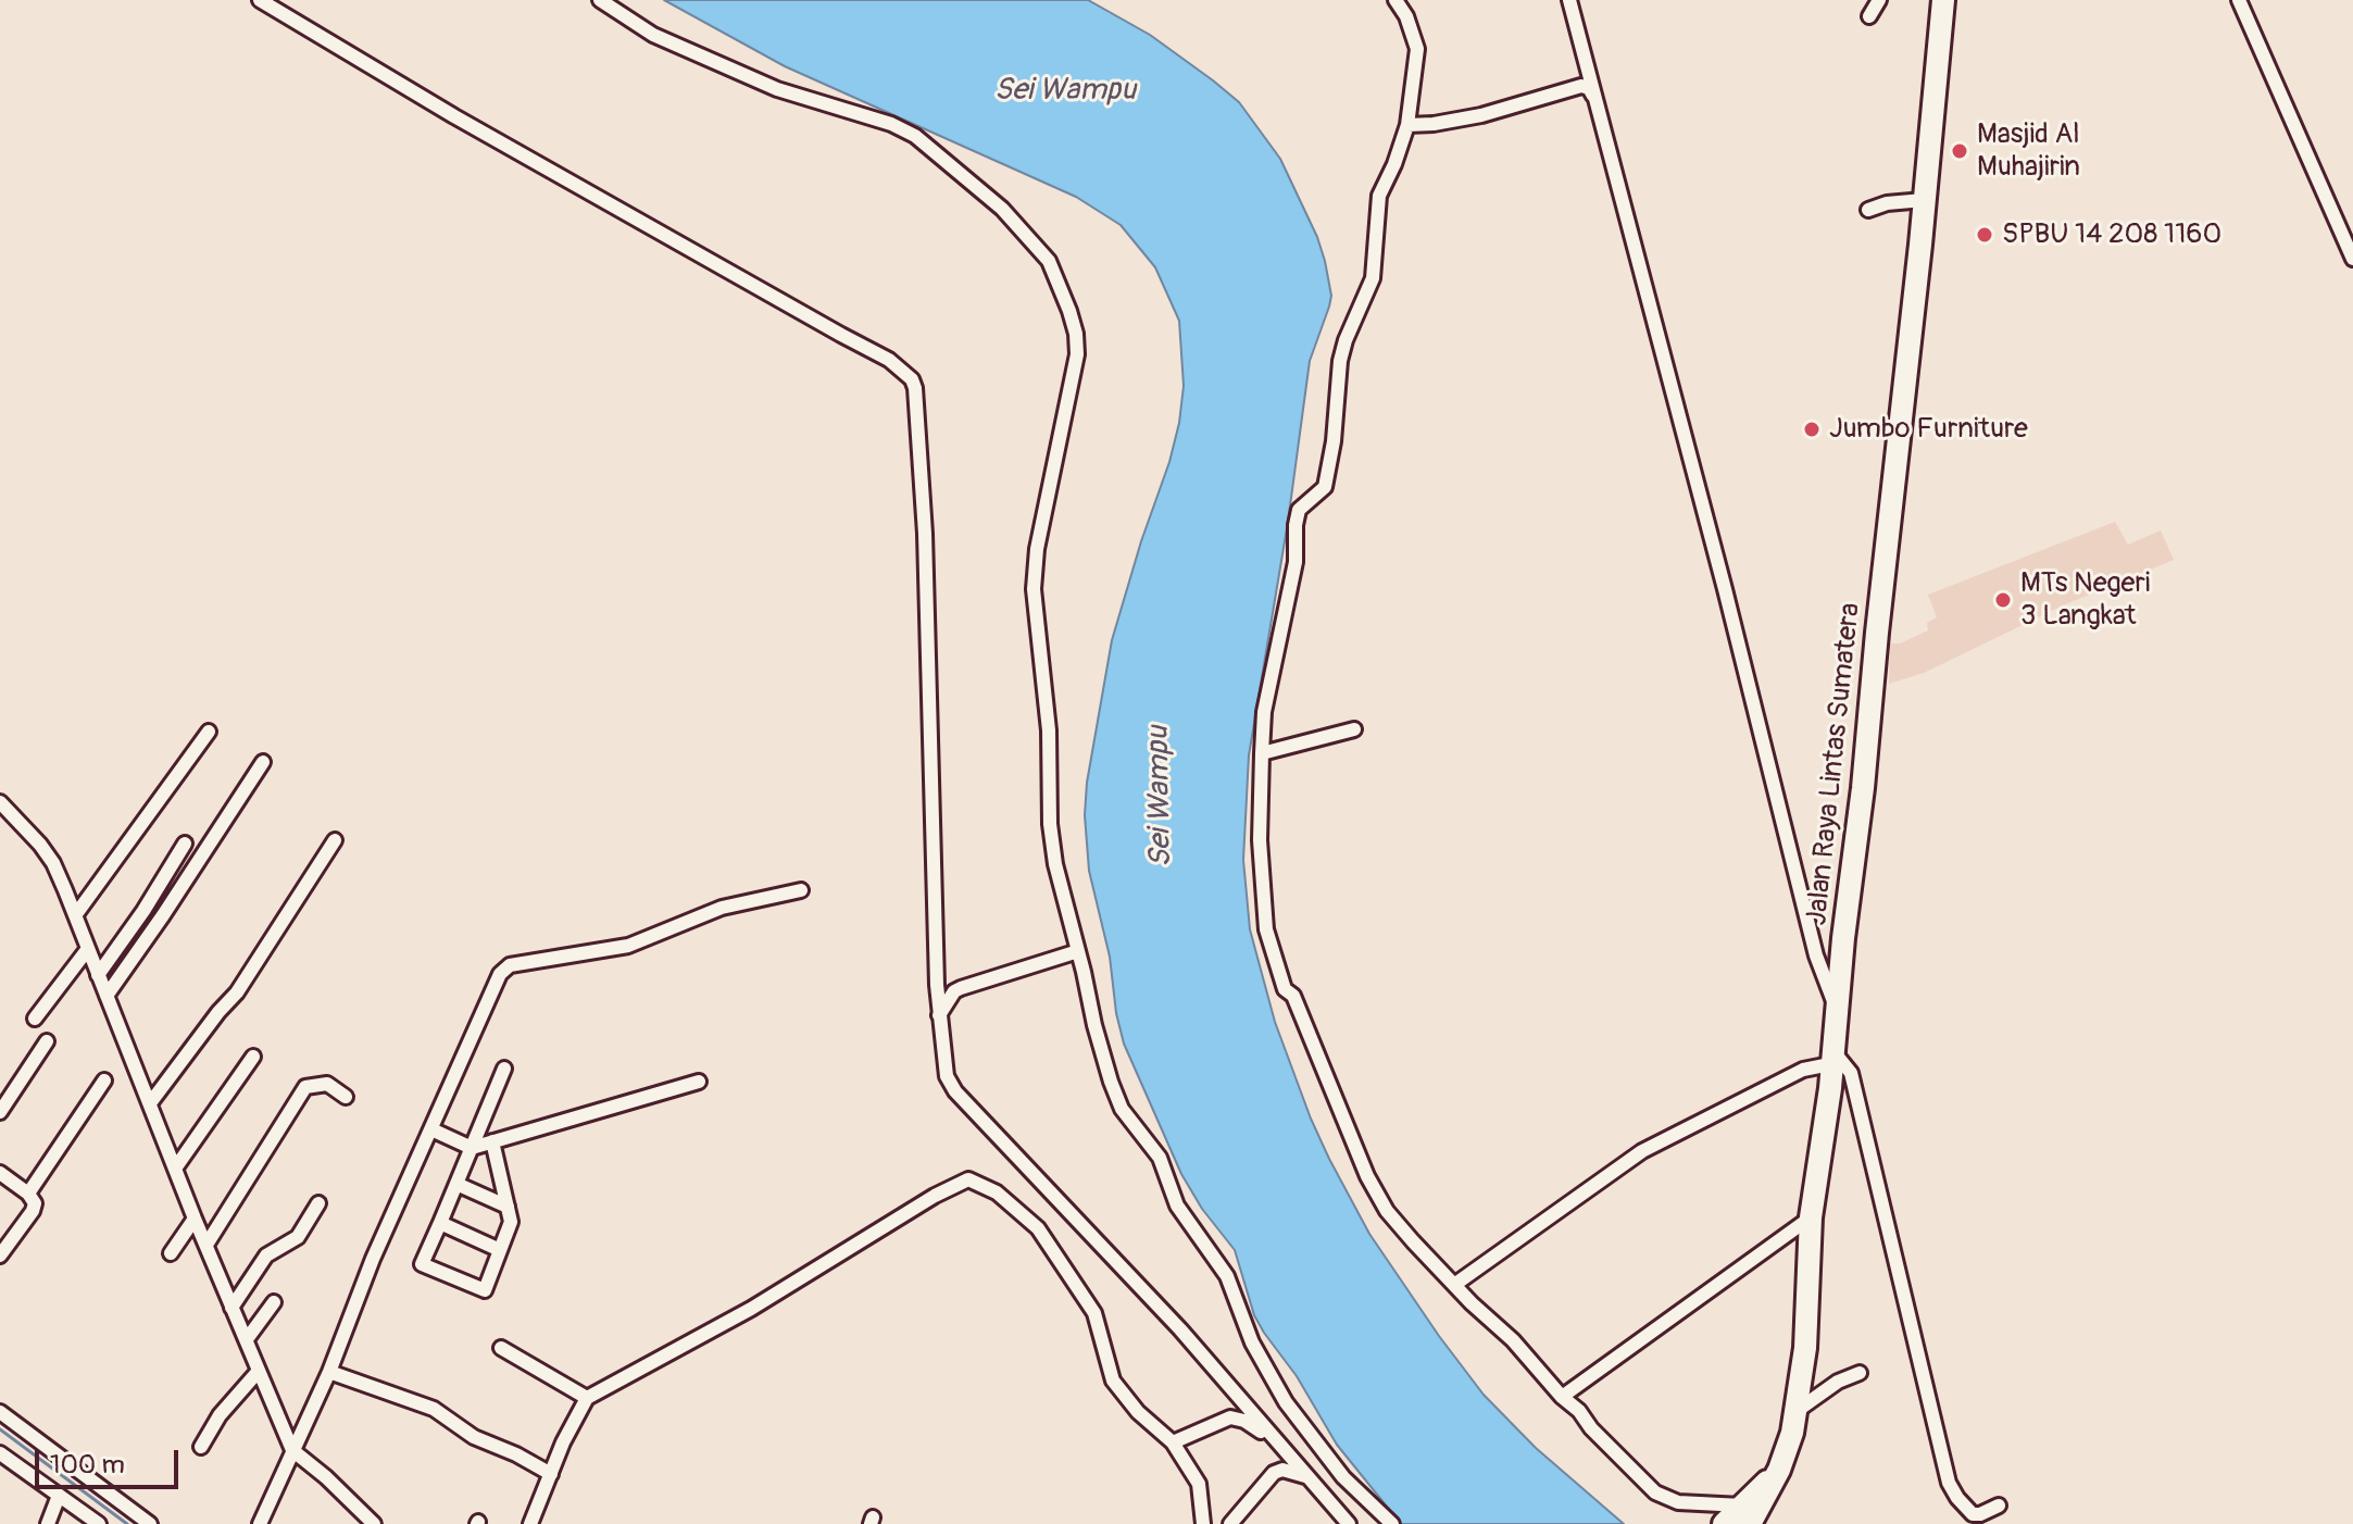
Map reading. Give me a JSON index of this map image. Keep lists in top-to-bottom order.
{
  "streets": {
    "highway": ["Jalan Raya Lintas Sumatera"]
  },
  "water": ["Sei Wampu"],
  "places": [
    "Masjid Al Muhajirin",
    "SPBU 14 208 1160",
    "Jumbo Furniture",
    "MTs Negeri 3 Langkat"
  ],
  "scale_bar": "100 m"
}
